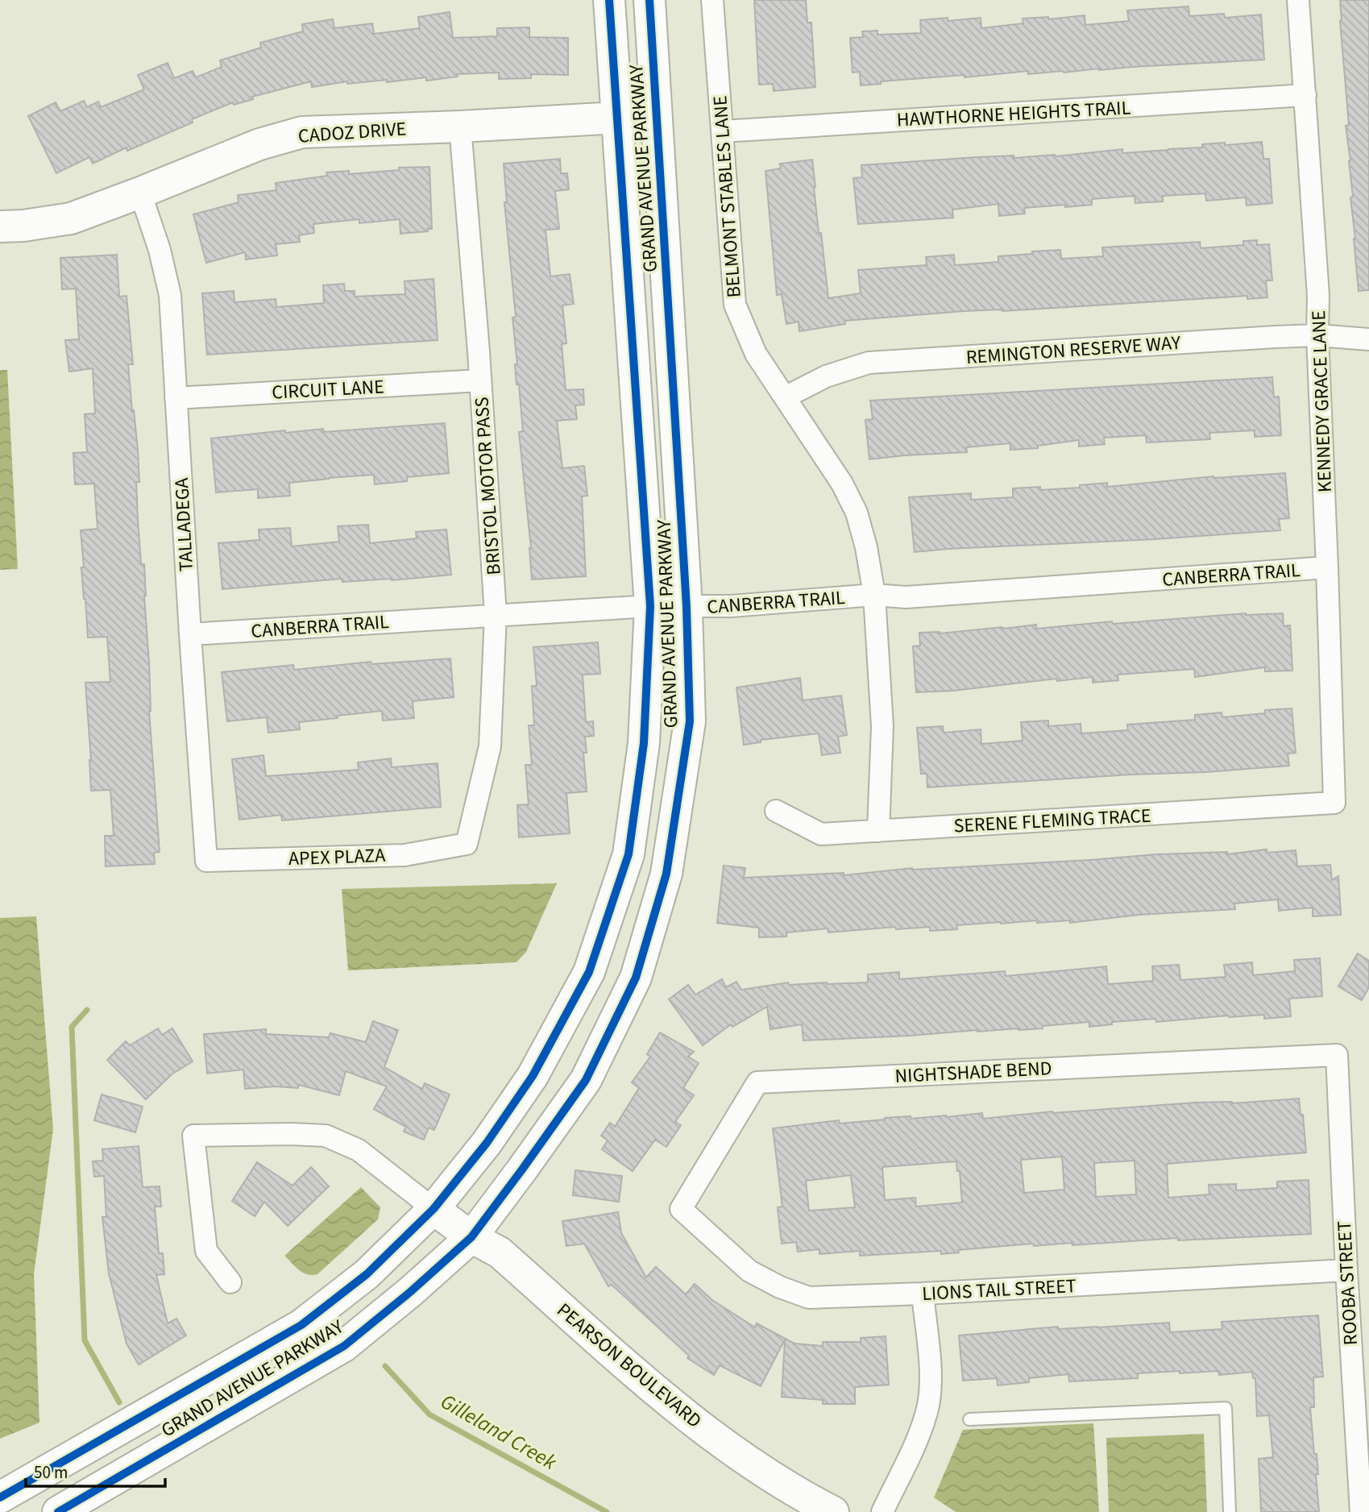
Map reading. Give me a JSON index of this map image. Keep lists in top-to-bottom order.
{
  "streets": {
    "street": [
      "HAWTHORNE HEIGHTS TRAIL",
      "CADOZ DRIVE",
      "GRAND AVENUE PARKWAY",
      "BELMONT STABLES LANE",
      "REMINGTON RESERVE WAY",
      "CIRCUIT LANE",
      "KENNEDY GRACE LANE",
      "BRISTOL MOTOR PASS",
      "TALLADEGA",
      "CANBERRA TRAIL",
      "SERENE FLEMING TRACE",
      "APEX PLAZA",
      "NIGHTSHADE BEND",
      "ROOBA STREET",
      "LIONS TAIL STREET",
      "PEARSON BOULEVARD"
    ]
  },
  "crossings": [
    ["HAWTHORNE HEIGHTS TRAIL", "BELMONT STABLES LANE"],
    ["HAWTHORNE HEIGHTS TRAIL", "KENNEDY GRACE LANE"],
    ["CADOZ DRIVE", "GRAND AVENUE PARKWAY"],
    ["CADOZ DRIVE", "BRISTOL MOTOR PASS"],
    ["CADOZ DRIVE", "TALLADEGA"],
    ["GRAND AVENUE PARKWAY", "CANBERRA TRAIL"],
    ["GRAND AVENUE PARKWAY", "PEARSON BOULEVARD"],
    ["BELMONT STABLES LANE", "REMINGTON RESERVE WAY"],
    ["BELMONT STABLES LANE", "CANBERRA TRAIL"],
    ["BELMONT STABLES LANE", "SERENE FLEMING TRACE"],
    ["REMINGTON RESERVE WAY", "KENNEDY GRACE LANE"],
    ["CIRCUIT LANE", "BRISTOL MOTOR PASS"],
    ["CIRCUIT LANE", "TALLADEGA"],
    ["KENNEDY GRACE LANE", "CANBERRA TRAIL"],
    ["KENNEDY GRACE LANE", "SERENE FLEMING TRACE"],
    ["BRISTOL MOTOR PASS", "CANBERRA TRAIL"],
    ["BRISTOL MOTOR PASS", "APEX PLAZA"],
    ["TALLADEGA", "CANBERRA TRAIL"],
    ["TALLADEGA", "APEX PLAZA"],
    ["NIGHTSHADE BEND", "ROOBA STREET"],
    ["NIGHTSHADE BEND", "LIONS TAIL STREET"],
    ["ROOBA STREET", "LIONS TAIL STREET"]
  ],
  "water": ["Gilleland Creek"],
  "scale_bar": "50 m"
}
